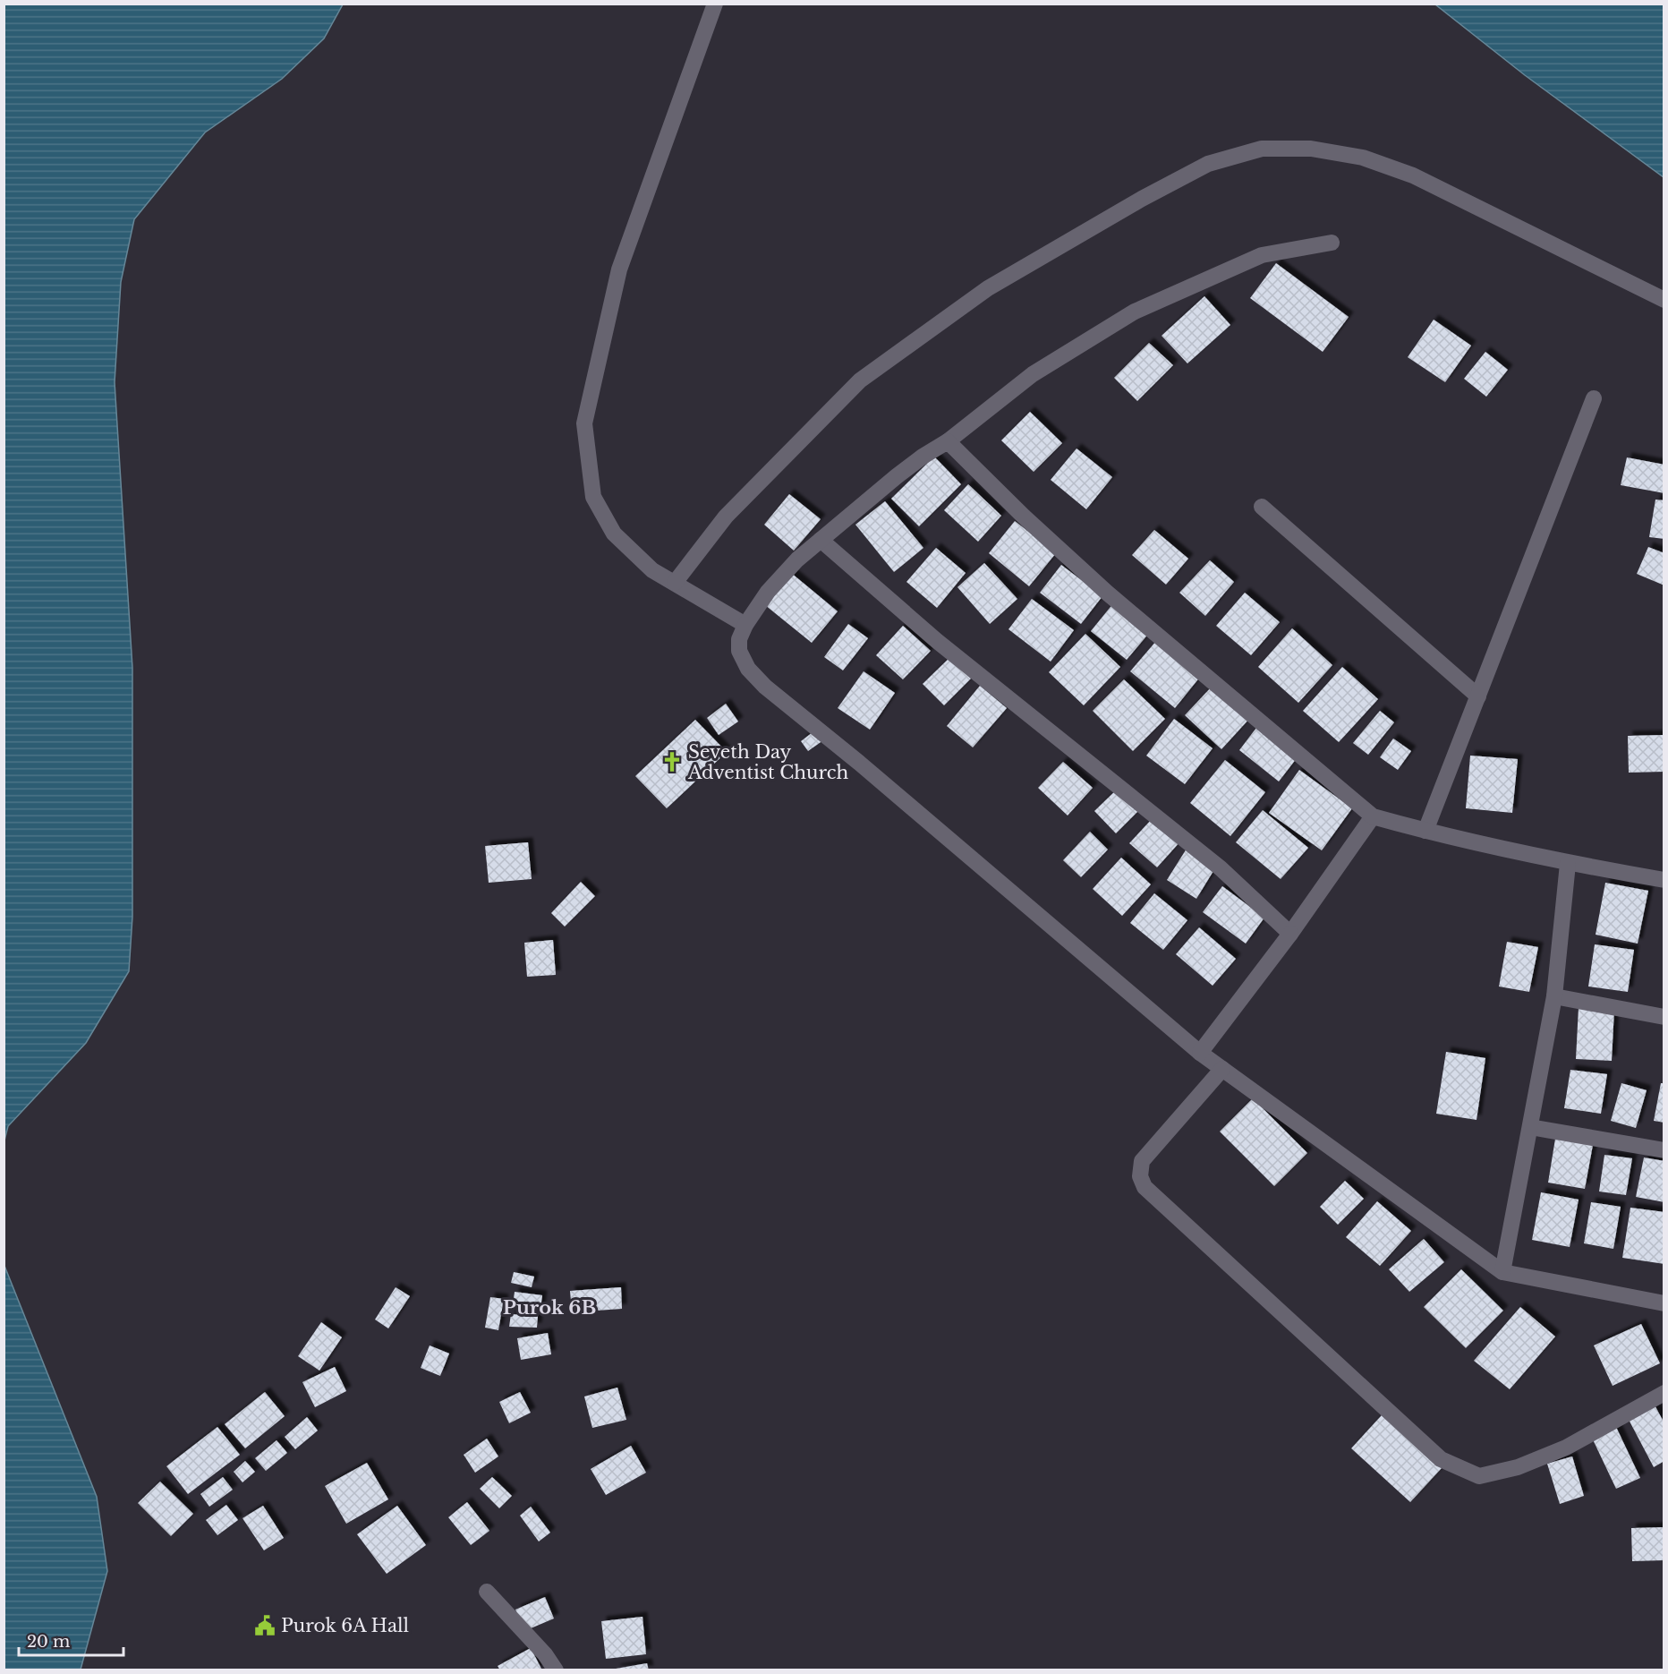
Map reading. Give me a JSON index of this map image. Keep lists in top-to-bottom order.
{
  "districts": ["Purok 6B"],
  "places": {
    "church": ["Seveth Day Adventist Church"],
    "public building": ["Purok 6A Hall"]
  },
  "scale_bar": "20 m"
}
